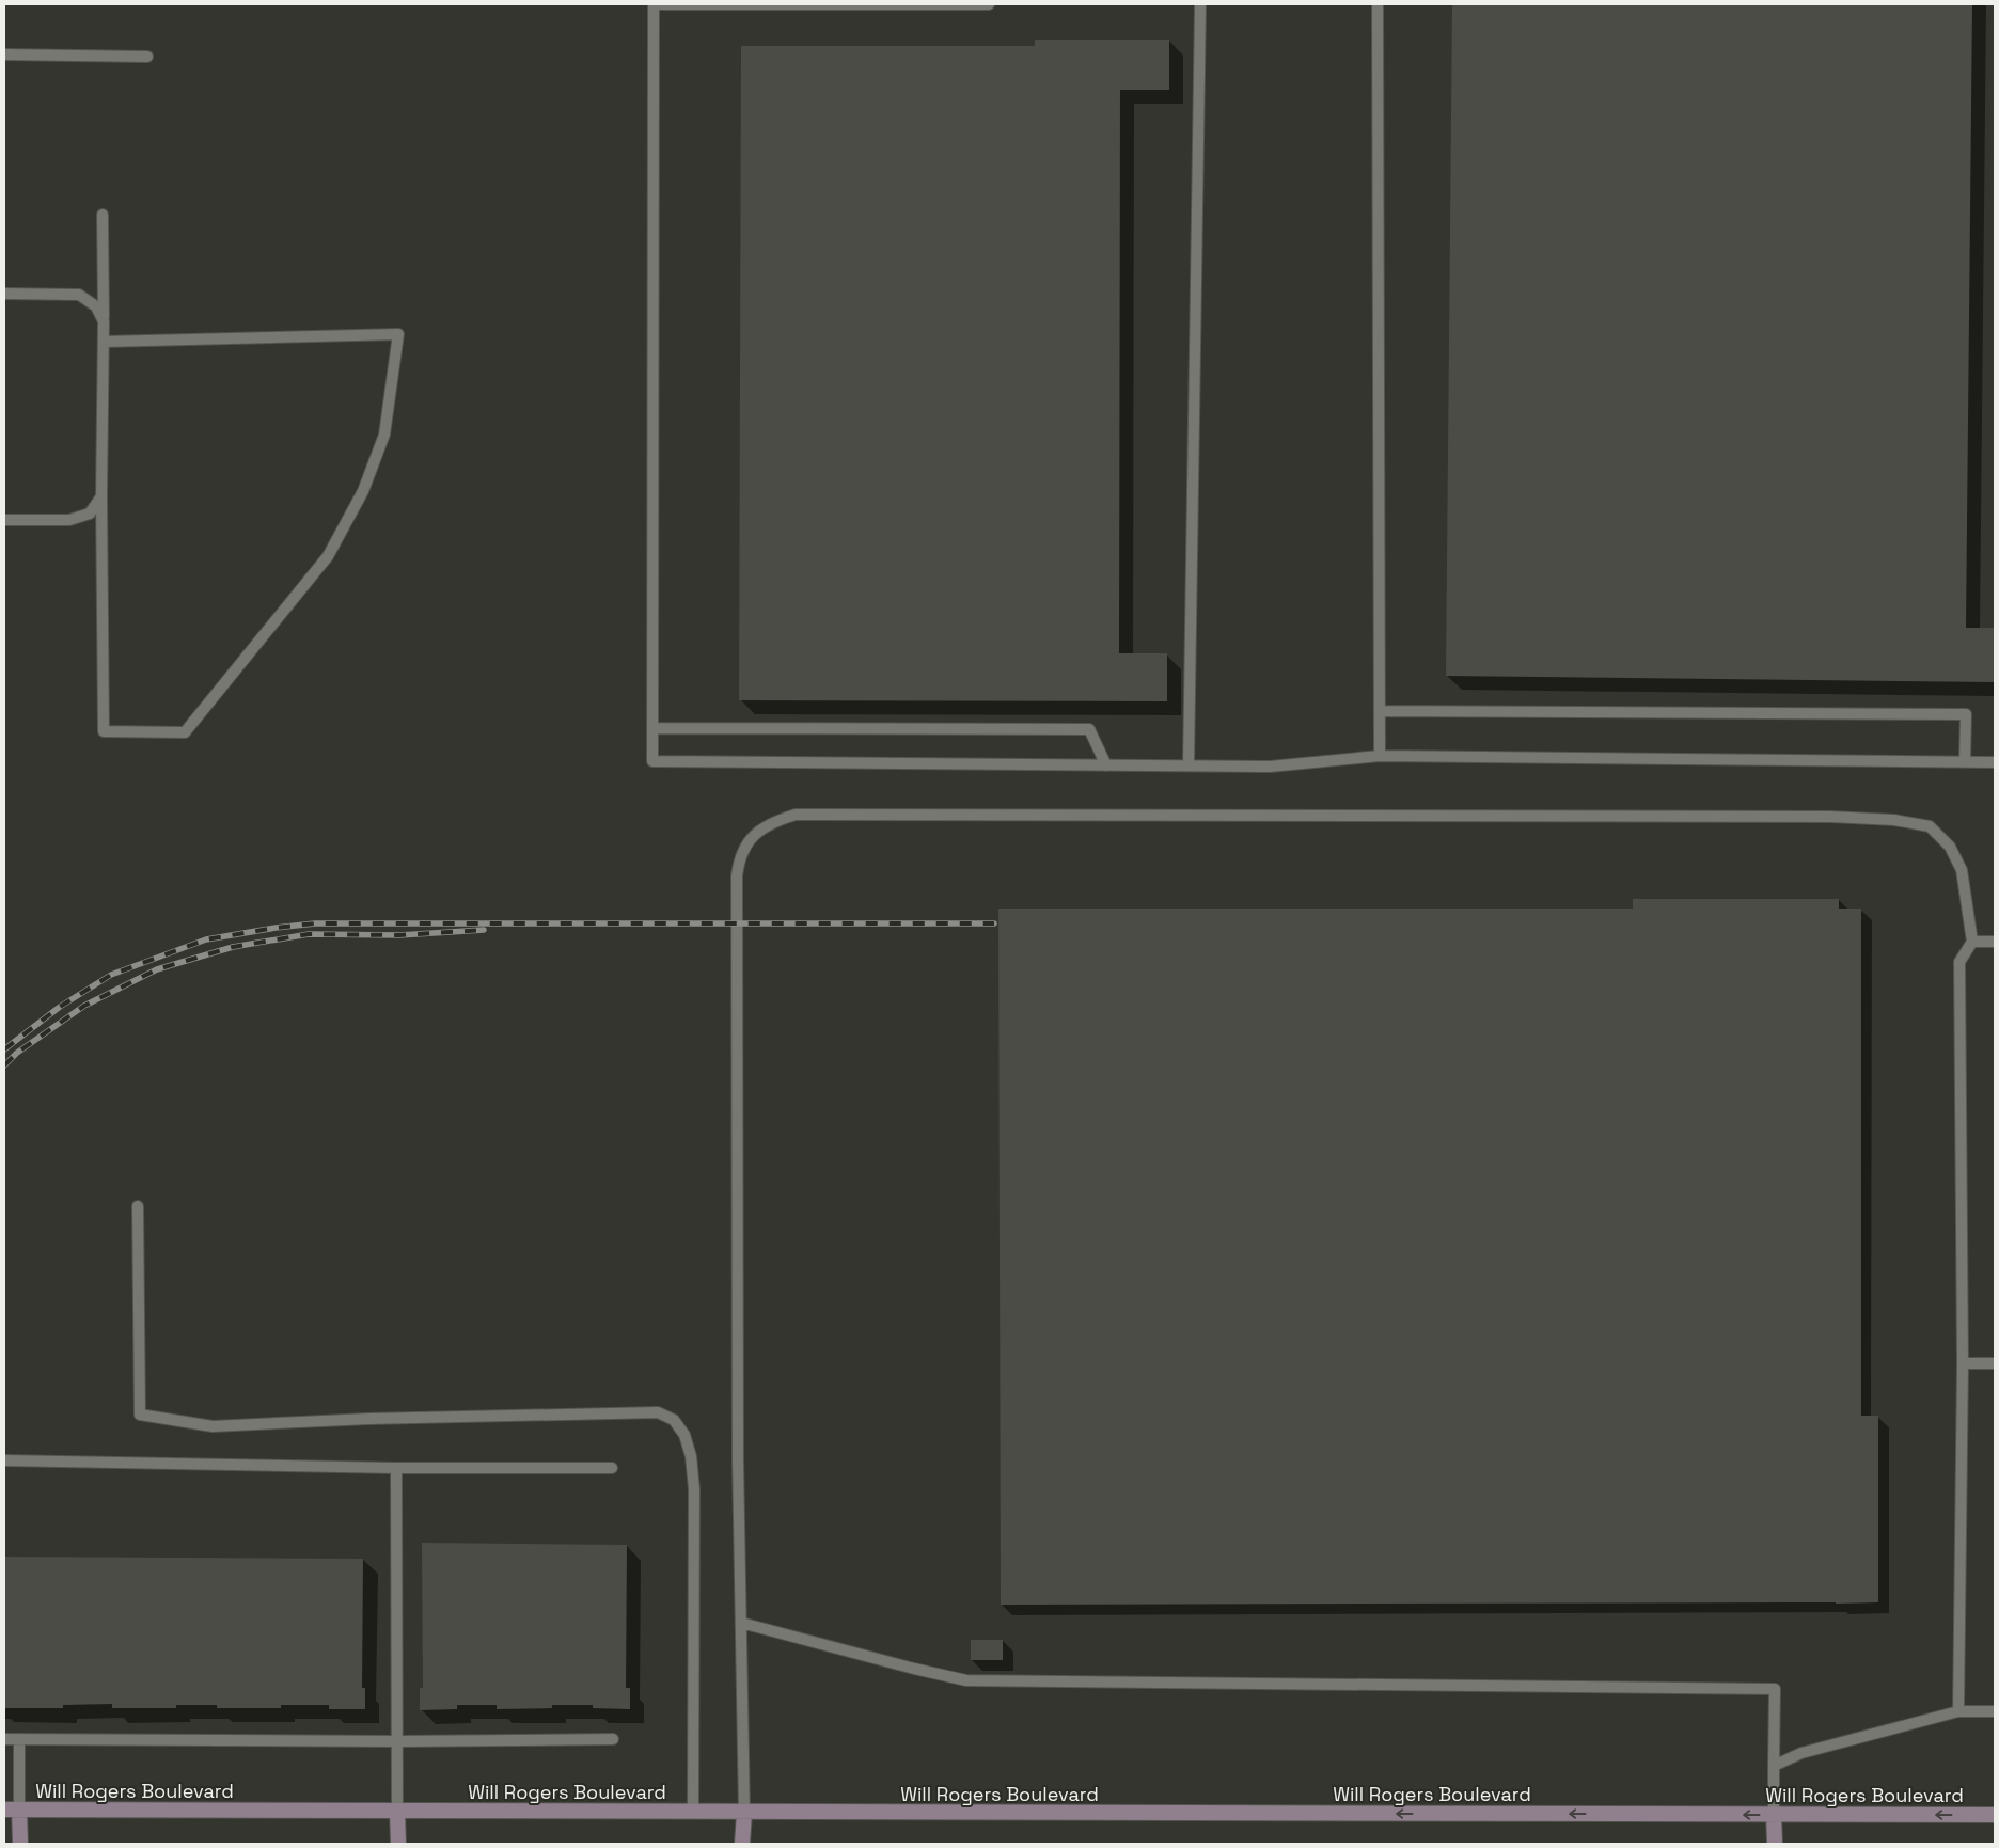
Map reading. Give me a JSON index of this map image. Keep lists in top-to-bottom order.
{
  "streets": {
    "main road": ["Will Rogers Boulevard"]
  },
  "one_way": ["Will Rogers Boulevard"]
}
